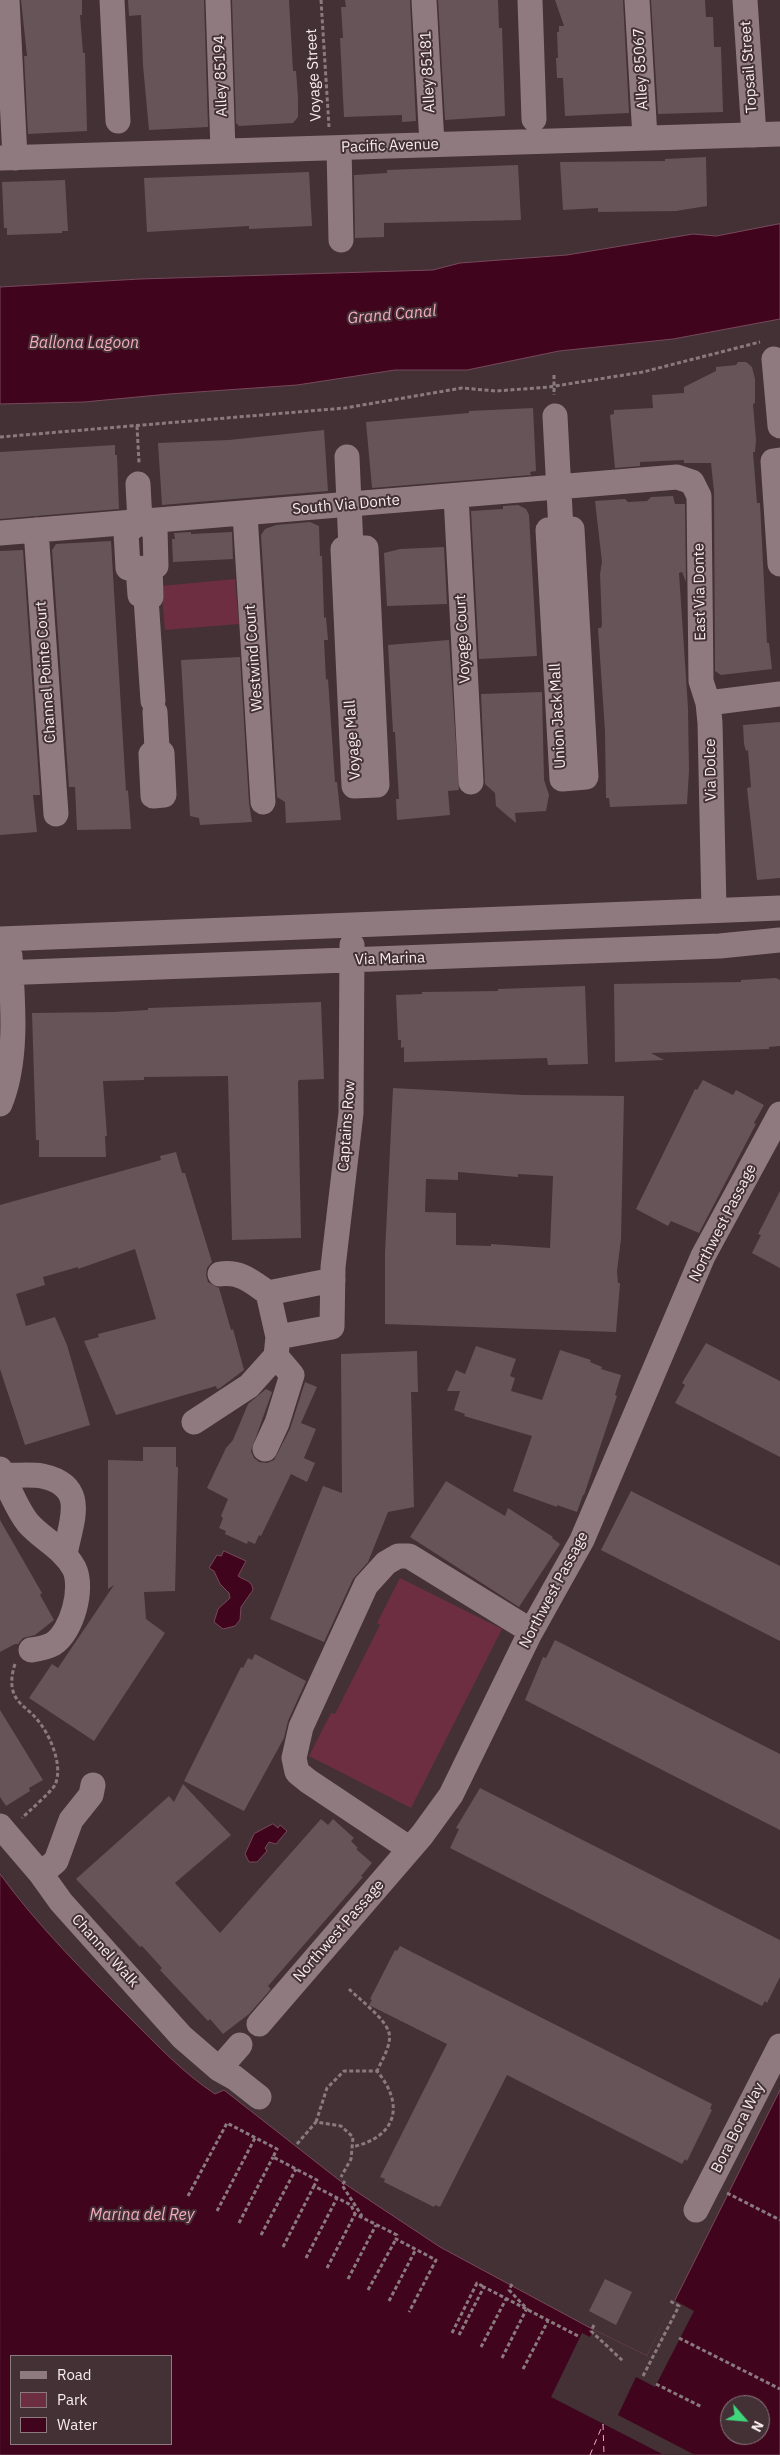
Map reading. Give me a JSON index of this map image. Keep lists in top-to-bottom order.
{
  "streets": {
    "street": [
      "Topsail Street",
      "Alley 85067",
      "Alley 85181",
      "Alley 85194",
      "Pacific Avenue",
      "South Via Donte",
      "East Via Donte",
      "Voyage Court",
      "Westwind Court",
      "Channel Pointe Court",
      "Union Jack Mall",
      "Voyage Mall",
      "Via Dolce",
      "Via Marina",
      "Captains Row",
      "Northwest Passage",
      "Channel Walk",
      "Bora Bora Way"
    ],
    "path": ["Voyage Street"]
  },
  "crossings": [
    ["Topsail Street", "Pacific Avenue"],
    ["Alley 85067", "Pacific Avenue"],
    ["Alley 85181", "Pacific Avenue"],
    ["Voyage Street", "Pacific Avenue"],
    ["Alley 85194", "Pacific Avenue"],
    ["South Via Donte", "East Via Donte"],
    ["South Via Donte", "Voyage Court"],
    ["South Via Donte", "Westwind Court"],
    ["South Via Donte", "Channel Pointe Court"],
    ["South Via Donte", "Voyage Mall"],
    ["East Via Donte", "Via Dolce"],
    ["Via Marina", "Captains Row"]
  ],
  "water": ["Grand Canal", "Ballona Lagoon", "Marina del Rey"],
  "legend": ["Road", "Park", "Water"],
  "north": "bottom right"
}
